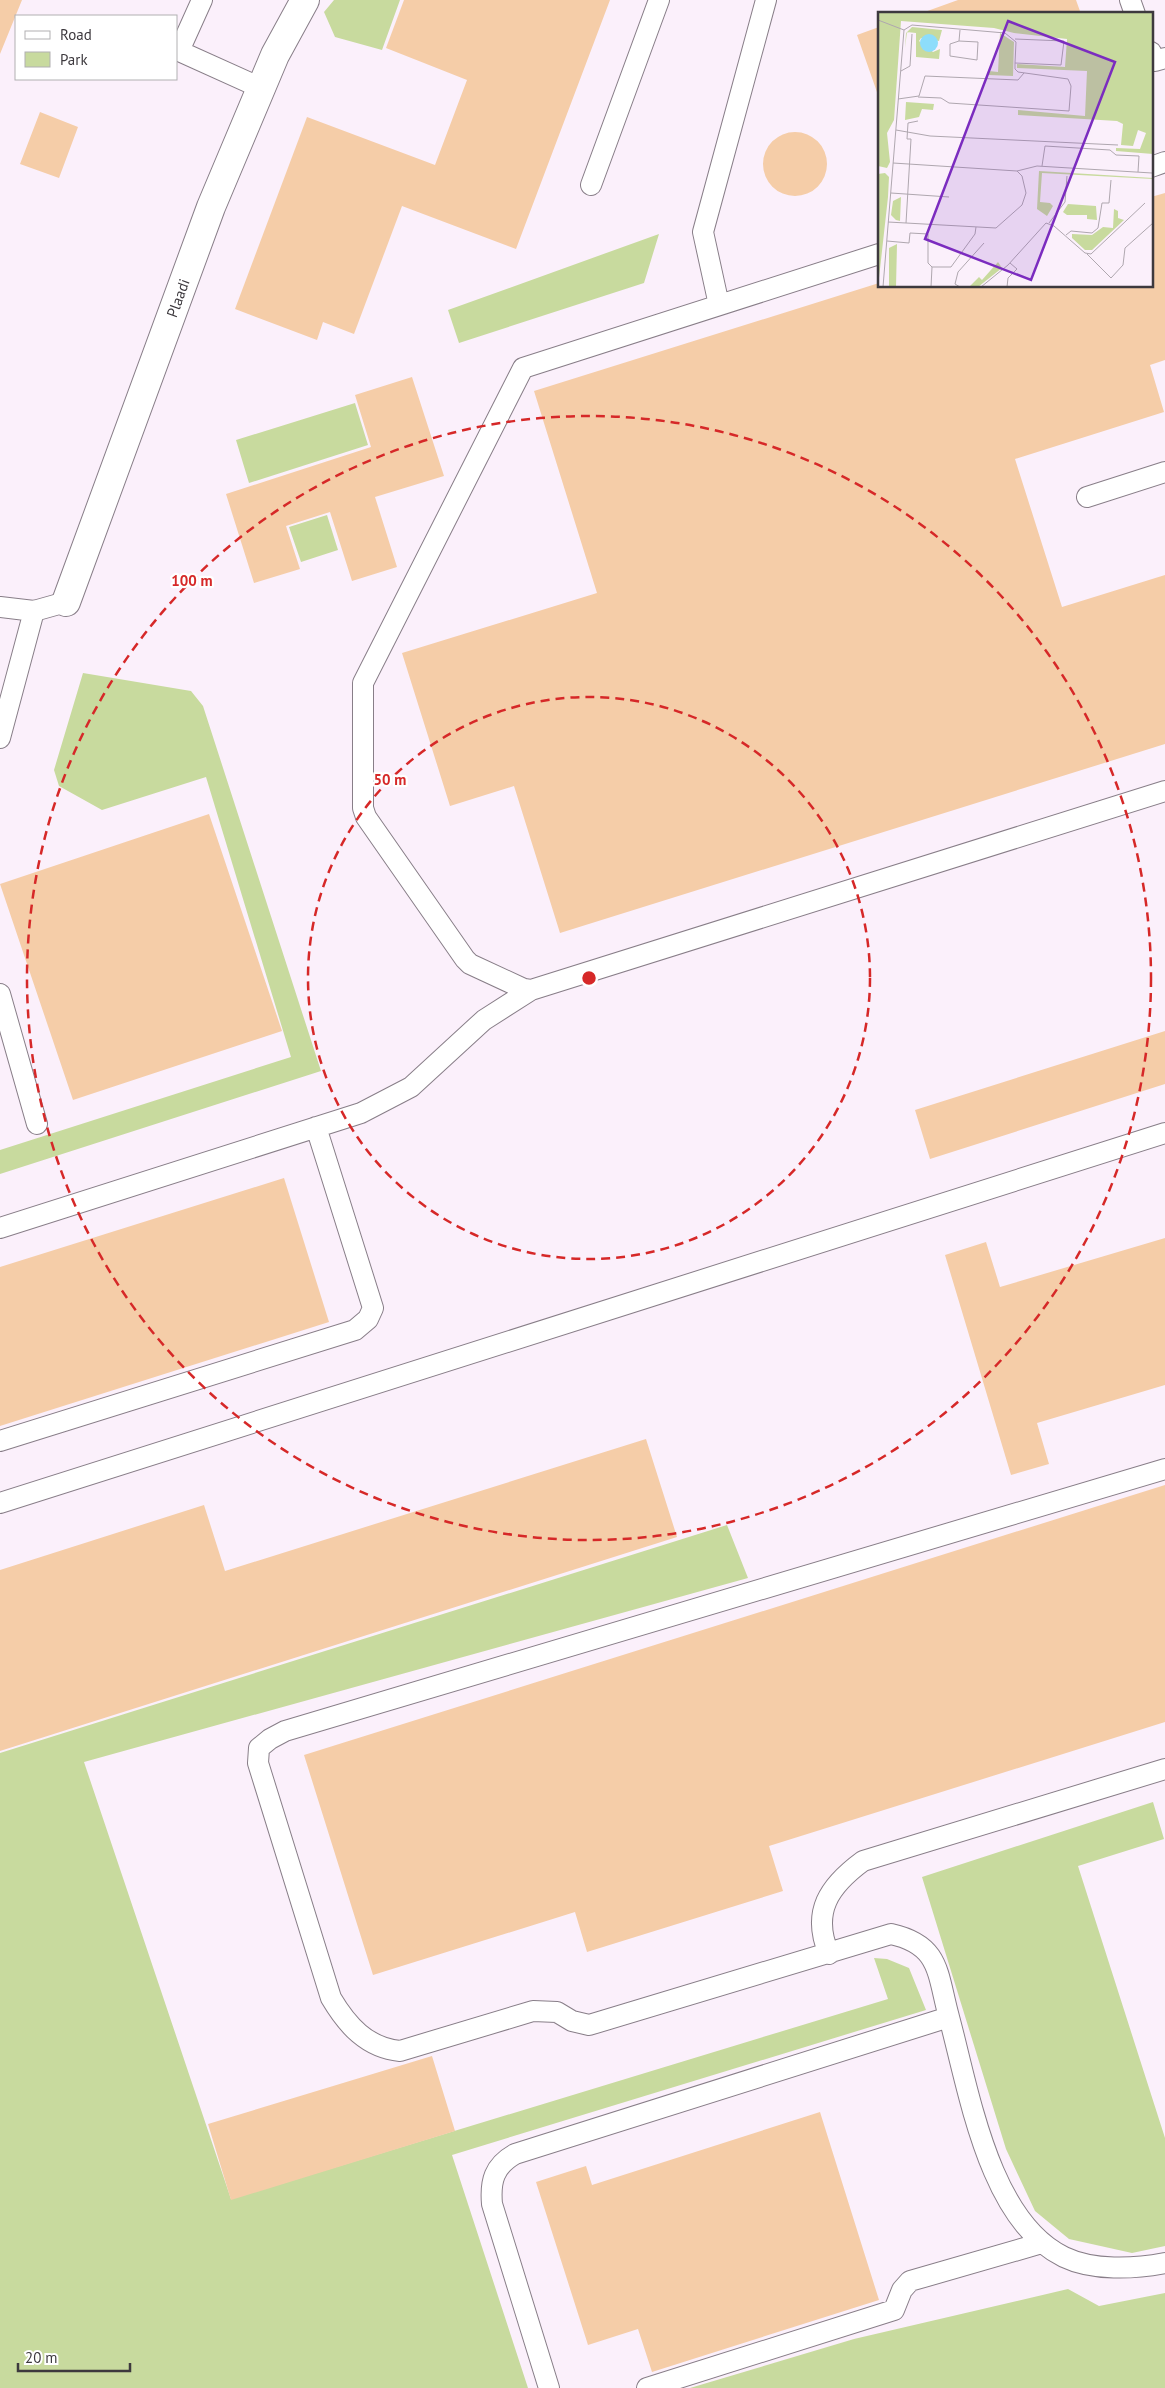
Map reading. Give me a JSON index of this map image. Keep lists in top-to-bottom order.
{
  "streets": {
    "street": ["Plaadi"]
  },
  "legend": ["Road", "Park"],
  "scale_bar": "20 m",
  "rings": ["100 m", "50 m"]
}
